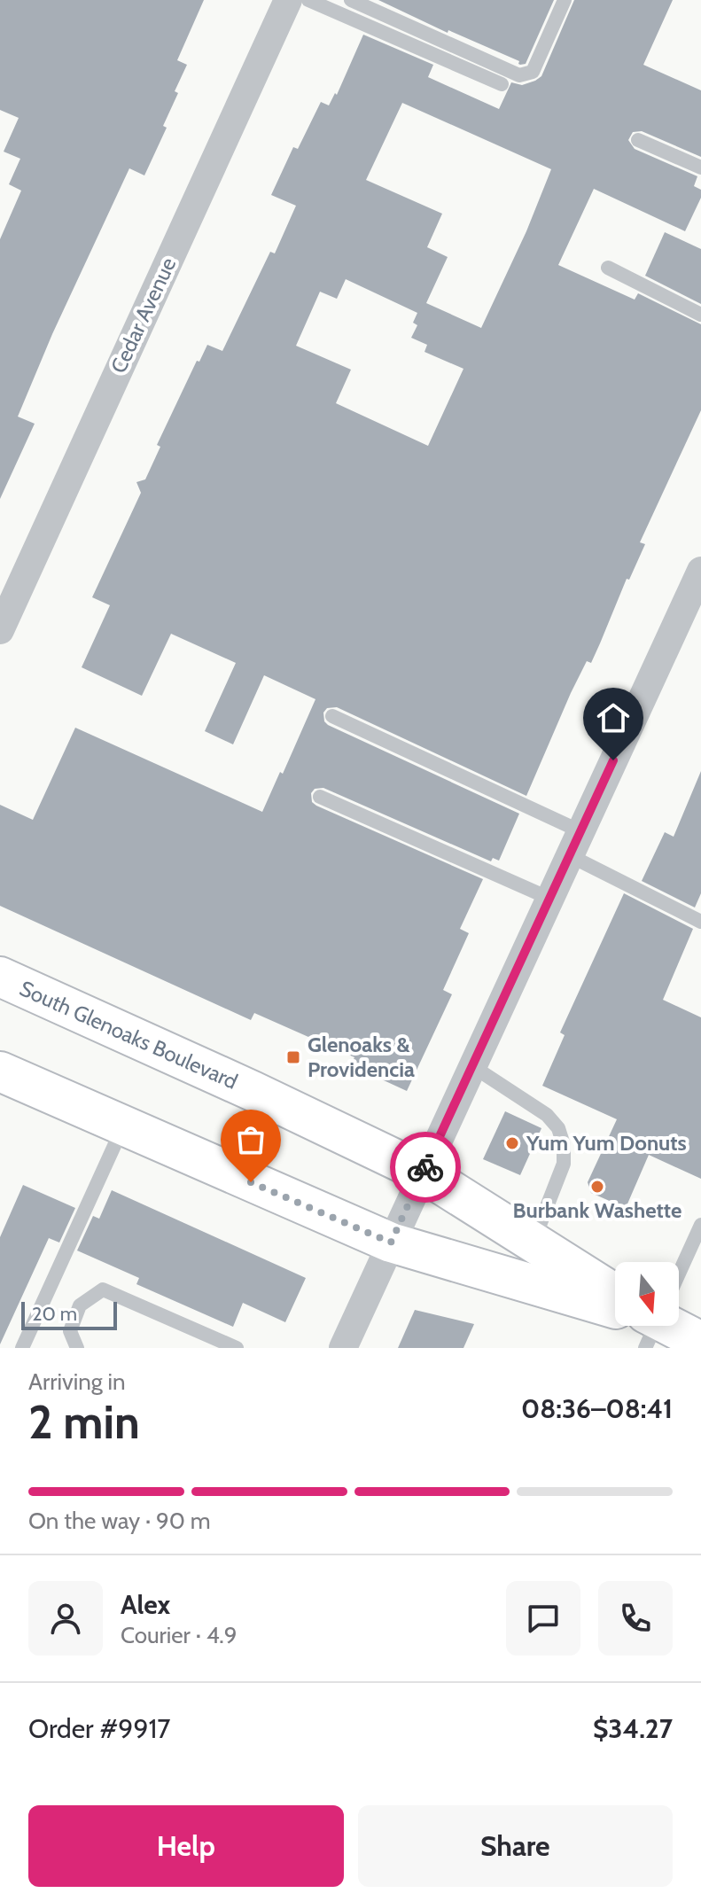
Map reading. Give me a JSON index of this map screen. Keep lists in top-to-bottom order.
{
  "streets": {
    "main road": ["South Glenoaks Boulevard"],
    "street": ["Cedar Avenue"]
  },
  "places": {
    "transit": ["Glenoaks & Providencia"],
    "other": ["Yum Yum Donuts", "Burbank Washette"]
  },
  "scale_bar": "20 m",
  "north": "bottom",
  "page": {
    "scale": "20 m",
    "heading": ["2 min", "Arriving in", "08:36–08:41"],
    "panel": [
      "Alex",
      "Courier · 4.9",
      "Order #9917",
      "$34.27"
    ],
    "bar": "On the way · 90 m",
    "buttons": ["Help", "Share"]
  }
}
